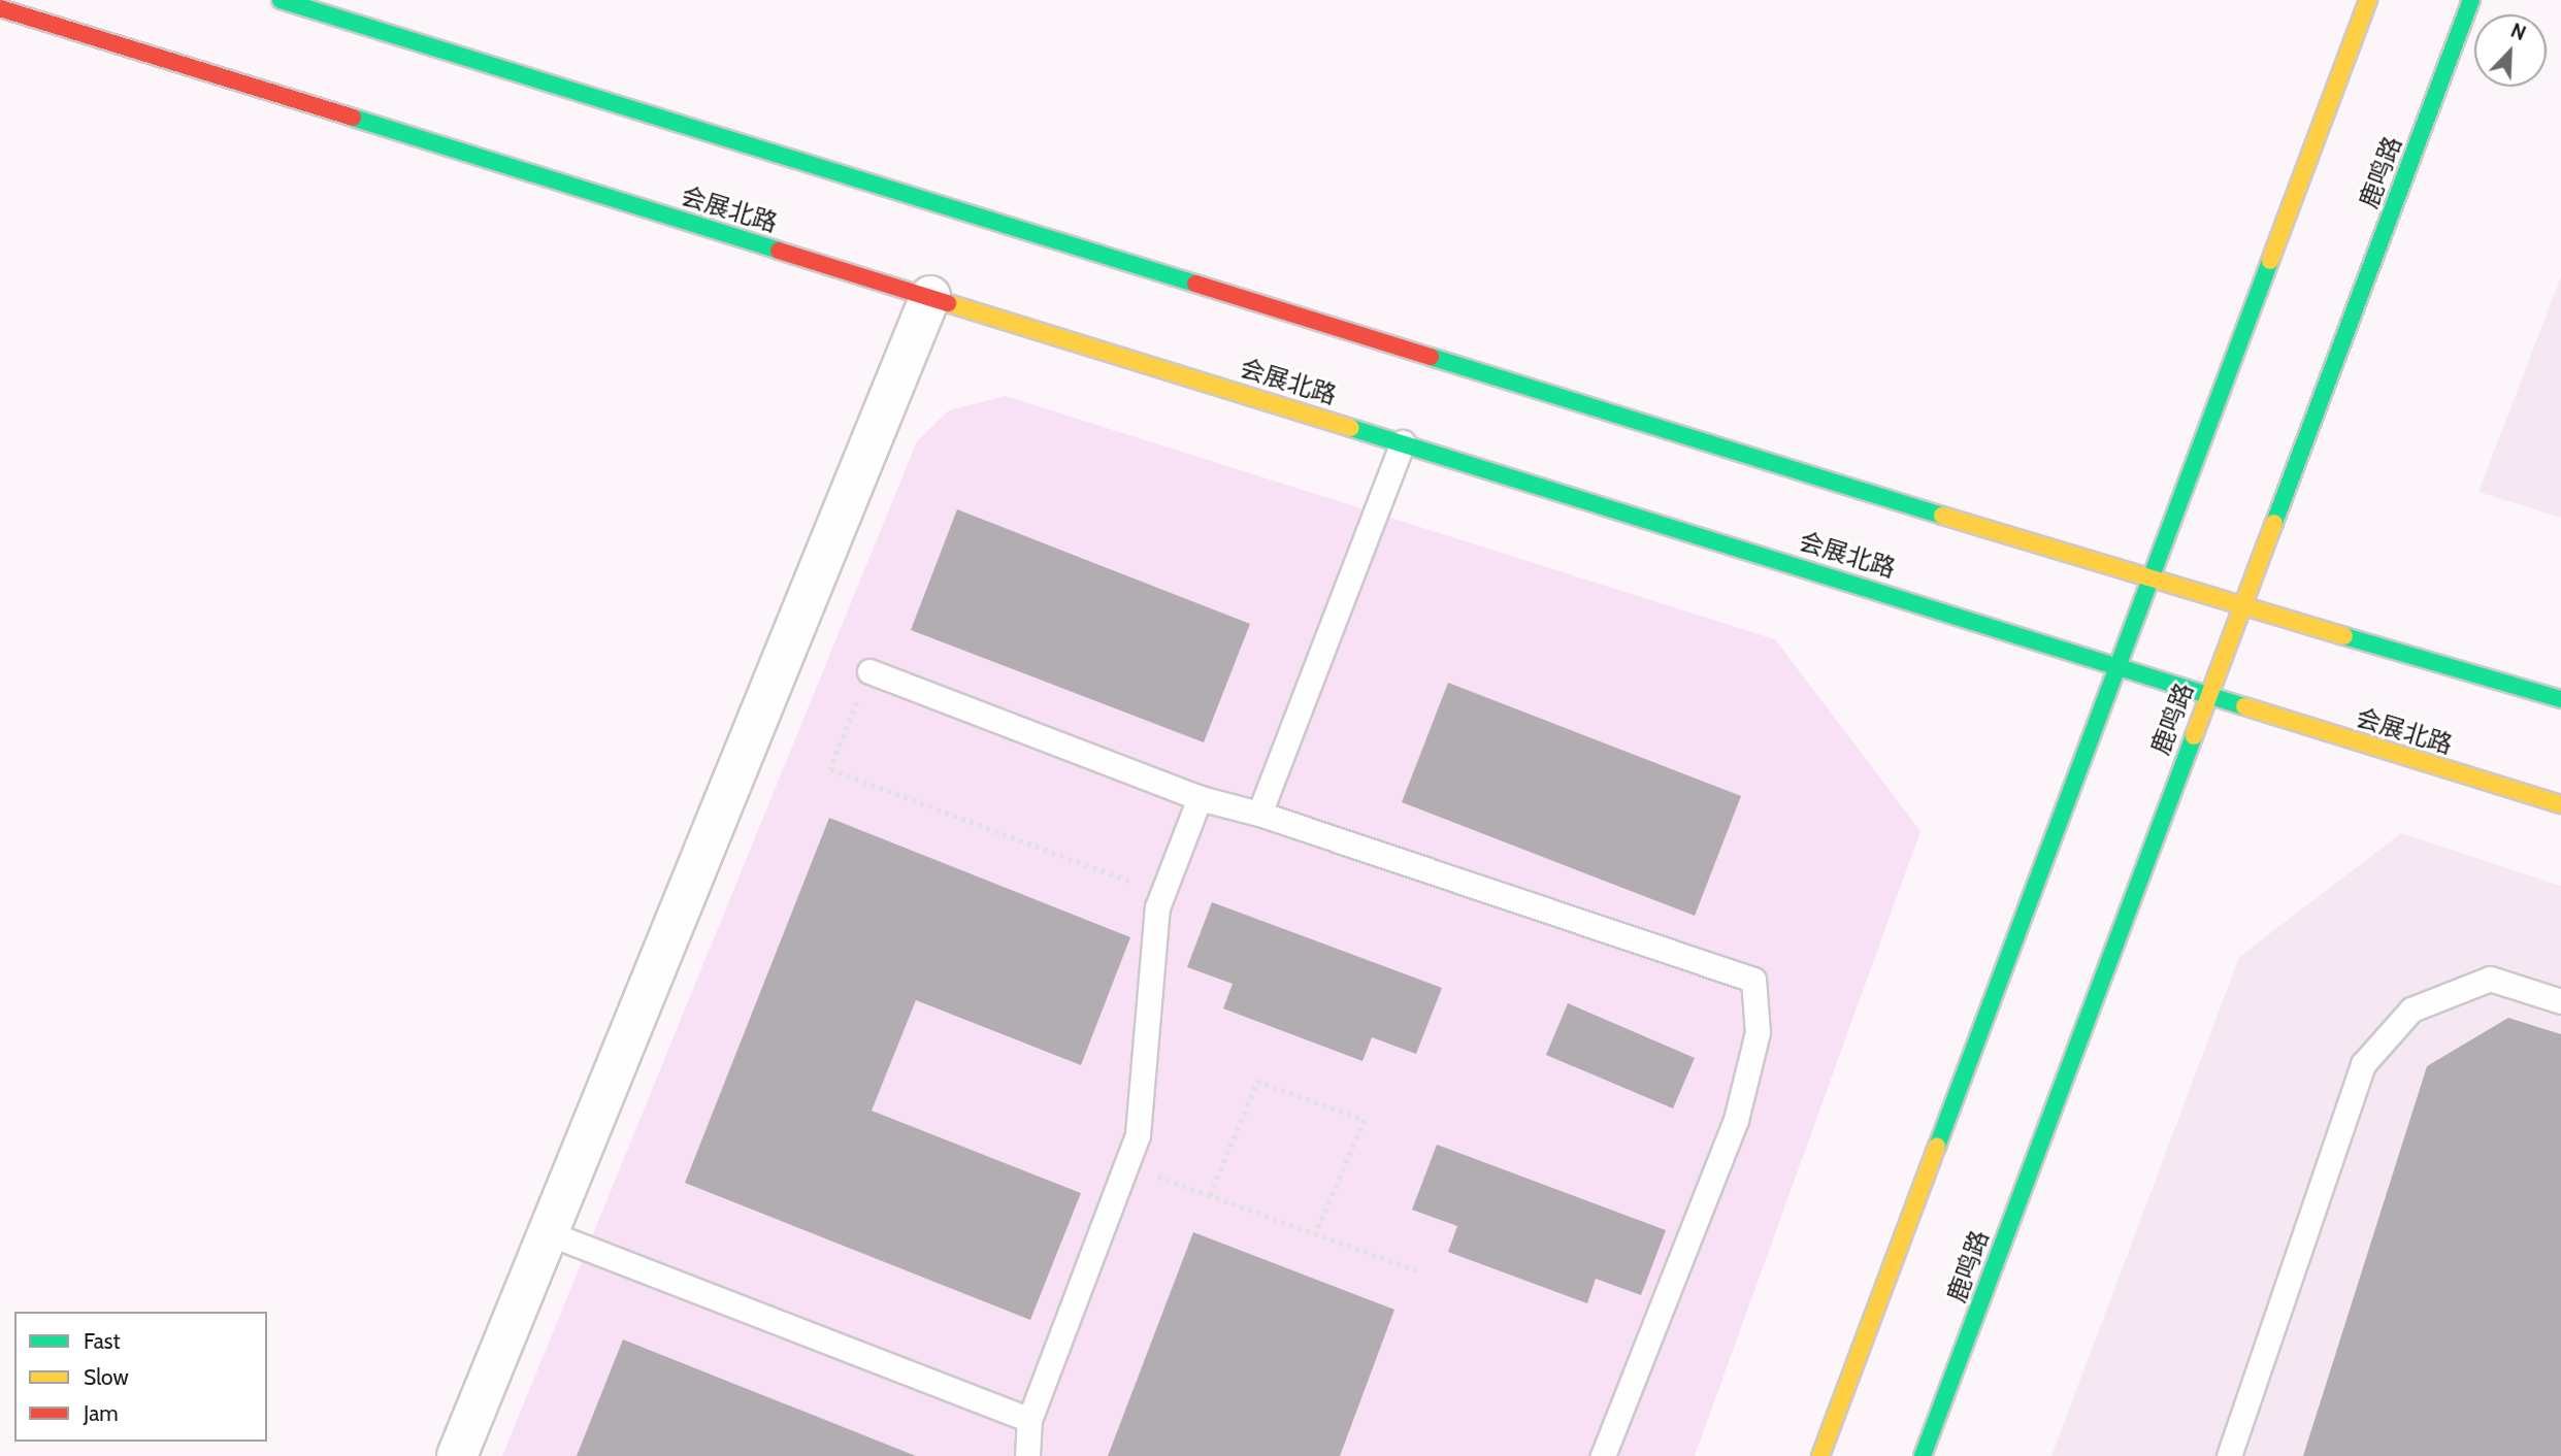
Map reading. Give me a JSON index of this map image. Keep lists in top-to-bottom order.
{
  "streets": {
    "main road": ["鹿鸣路", "会展北路"]
  },
  "crossings": [
    ["鹿鸣路", "会展北路"]
  ],
  "legend": ["Fast", "Slow", "Jam"],
  "north": "top right"
}
